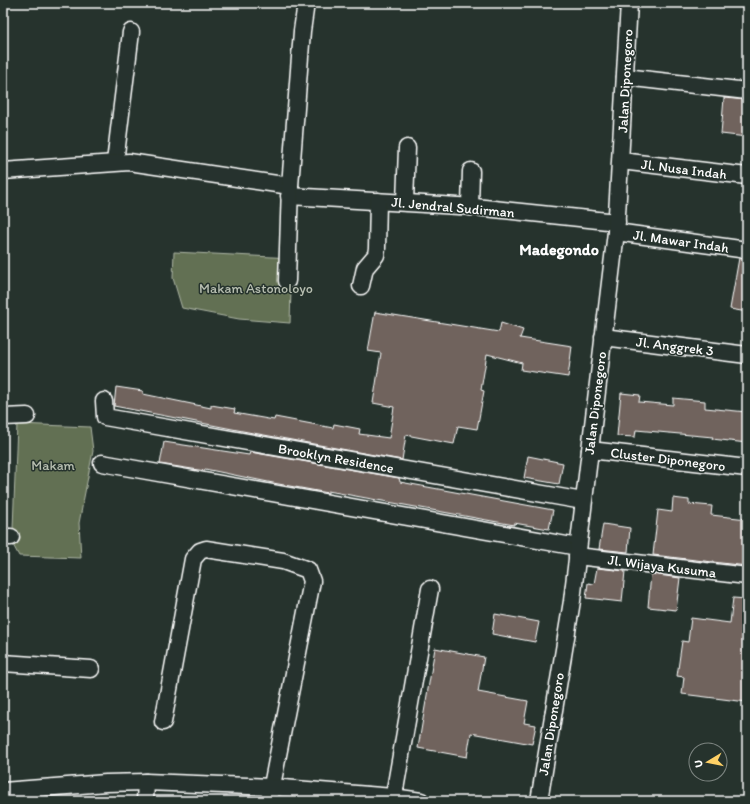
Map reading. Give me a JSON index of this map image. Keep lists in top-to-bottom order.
{
  "streets": {
    "street": [
      "Jalan Diponegoro",
      "Jl. Nusa Indah",
      "Jl. Jendral Sudirman",
      "Jl. Mawar Indah",
      "Jl. Anggrek 3",
      "Brooklyn Residence",
      "Cluster Diponegoro",
      "Jl. Wijaya Kusuma"
    ]
  },
  "crossings": [
    ["Jalan Diponegoro", "Jl. Nusa Indah"],
    ["Jalan Diponegoro", "Jl. Jendral Sudirman"],
    ["Jalan Diponegoro", "Jl. Mawar Indah"],
    ["Jalan Diponegoro", "Jl. Anggrek 3"],
    ["Jalan Diponegoro", "Brooklyn Residence"],
    ["Jalan Diponegoro", "Cluster Diponegoro"],
    ["Jalan Diponegoro", "Jl. Wijaya Kusuma"],
    ["Jl. Jendral Sudirman", "Jl. Mawar Indah"]
  ],
  "districts": ["Madegondo"],
  "parks": ["Makam Astonoloyo", "Makam"],
  "north": "left"
}
